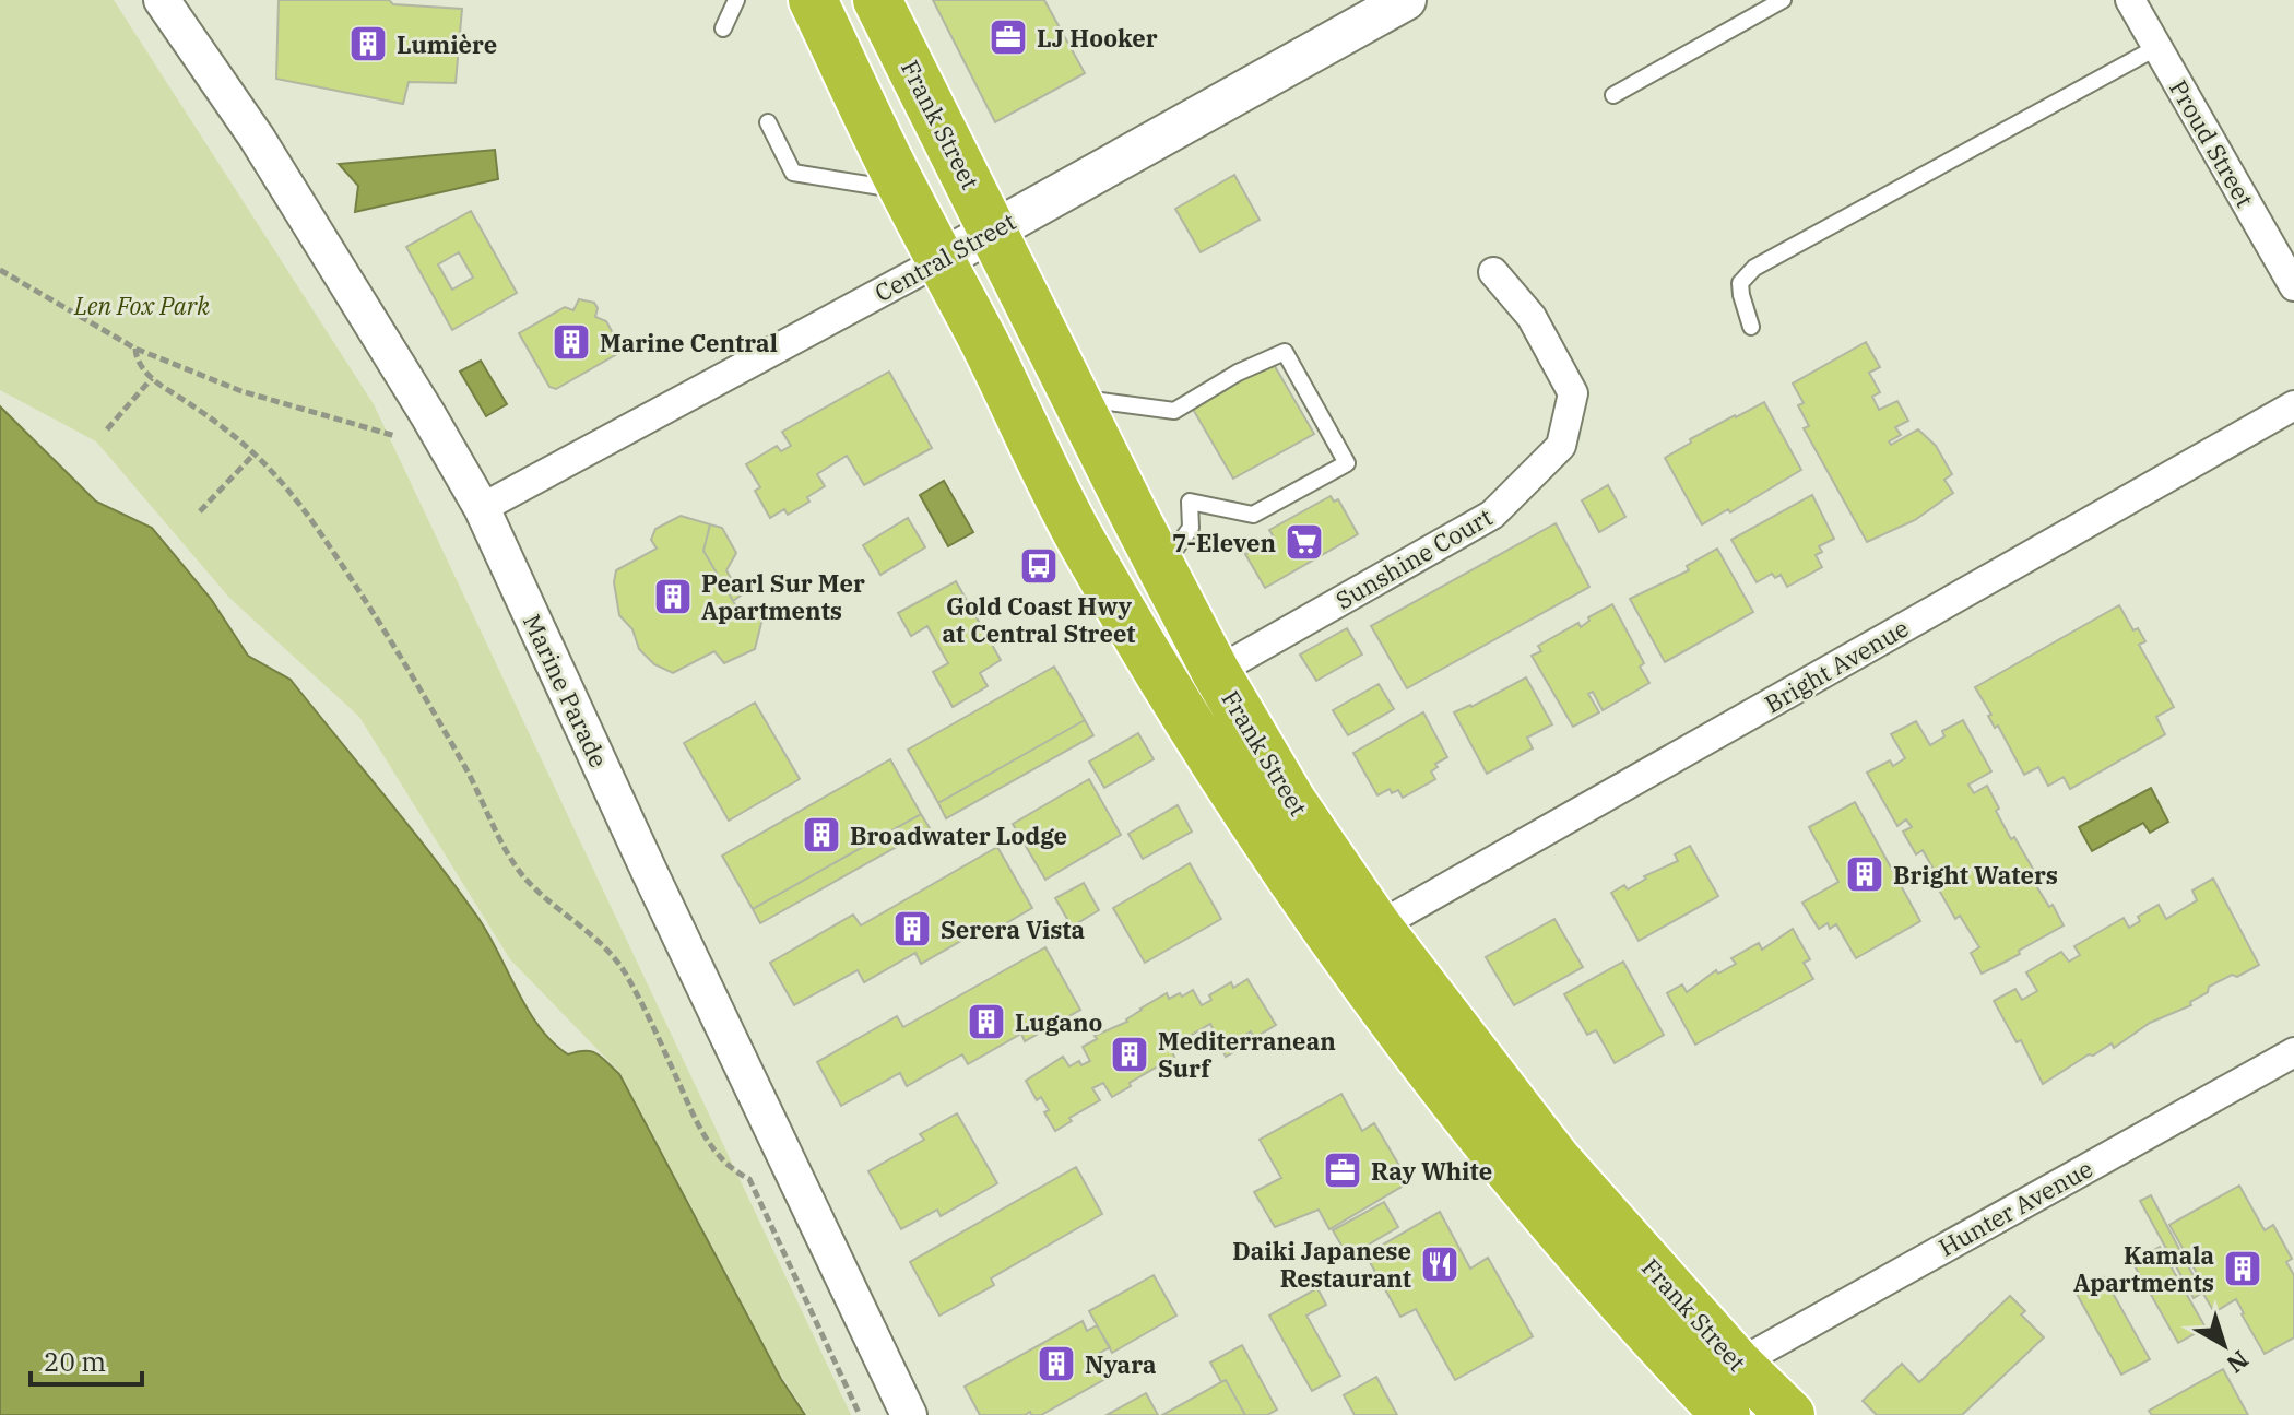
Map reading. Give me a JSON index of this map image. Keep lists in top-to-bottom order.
{
  "streets": {
    "highway": ["Frank Street"],
    "main road": ["Central Street"],
    "street": [
      "Proud Street",
      "Sunshine Court",
      "Bright Avenue",
      "Marine Parade",
      "Hunter Avenue"
    ]
  },
  "crossings": [
    ["Frank Street", "Central Street"],
    ["Frank Street", "Sunshine Court"],
    ["Frank Street", "Bright Avenue"],
    ["Frank Street", "Hunter Avenue"],
    ["Central Street", "Marine Parade"]
  ],
  "parks": ["Len Fox Park"],
  "places": {
    "office": ["LJ Hooker", "Ray White"],
    "building": [
      "Lumière",
      "Marine Central",
      "Pearl Sur Mer Apartments",
      "Broadwater Lodge",
      "Bright Waters",
      "Serera Vista",
      "Lugano",
      "Mediterranean Surf",
      "Kamala Apartments",
      "Nyara"
    ],
    "supermarket": ["7-Eleven"],
    "bus stop": ["Gold Coast Hwy at Central Street"],
    "restaurant": ["Daiki Japanese Restaurant"]
  },
  "scale_bar": "20 m",
  "north": "bottom right"
}
